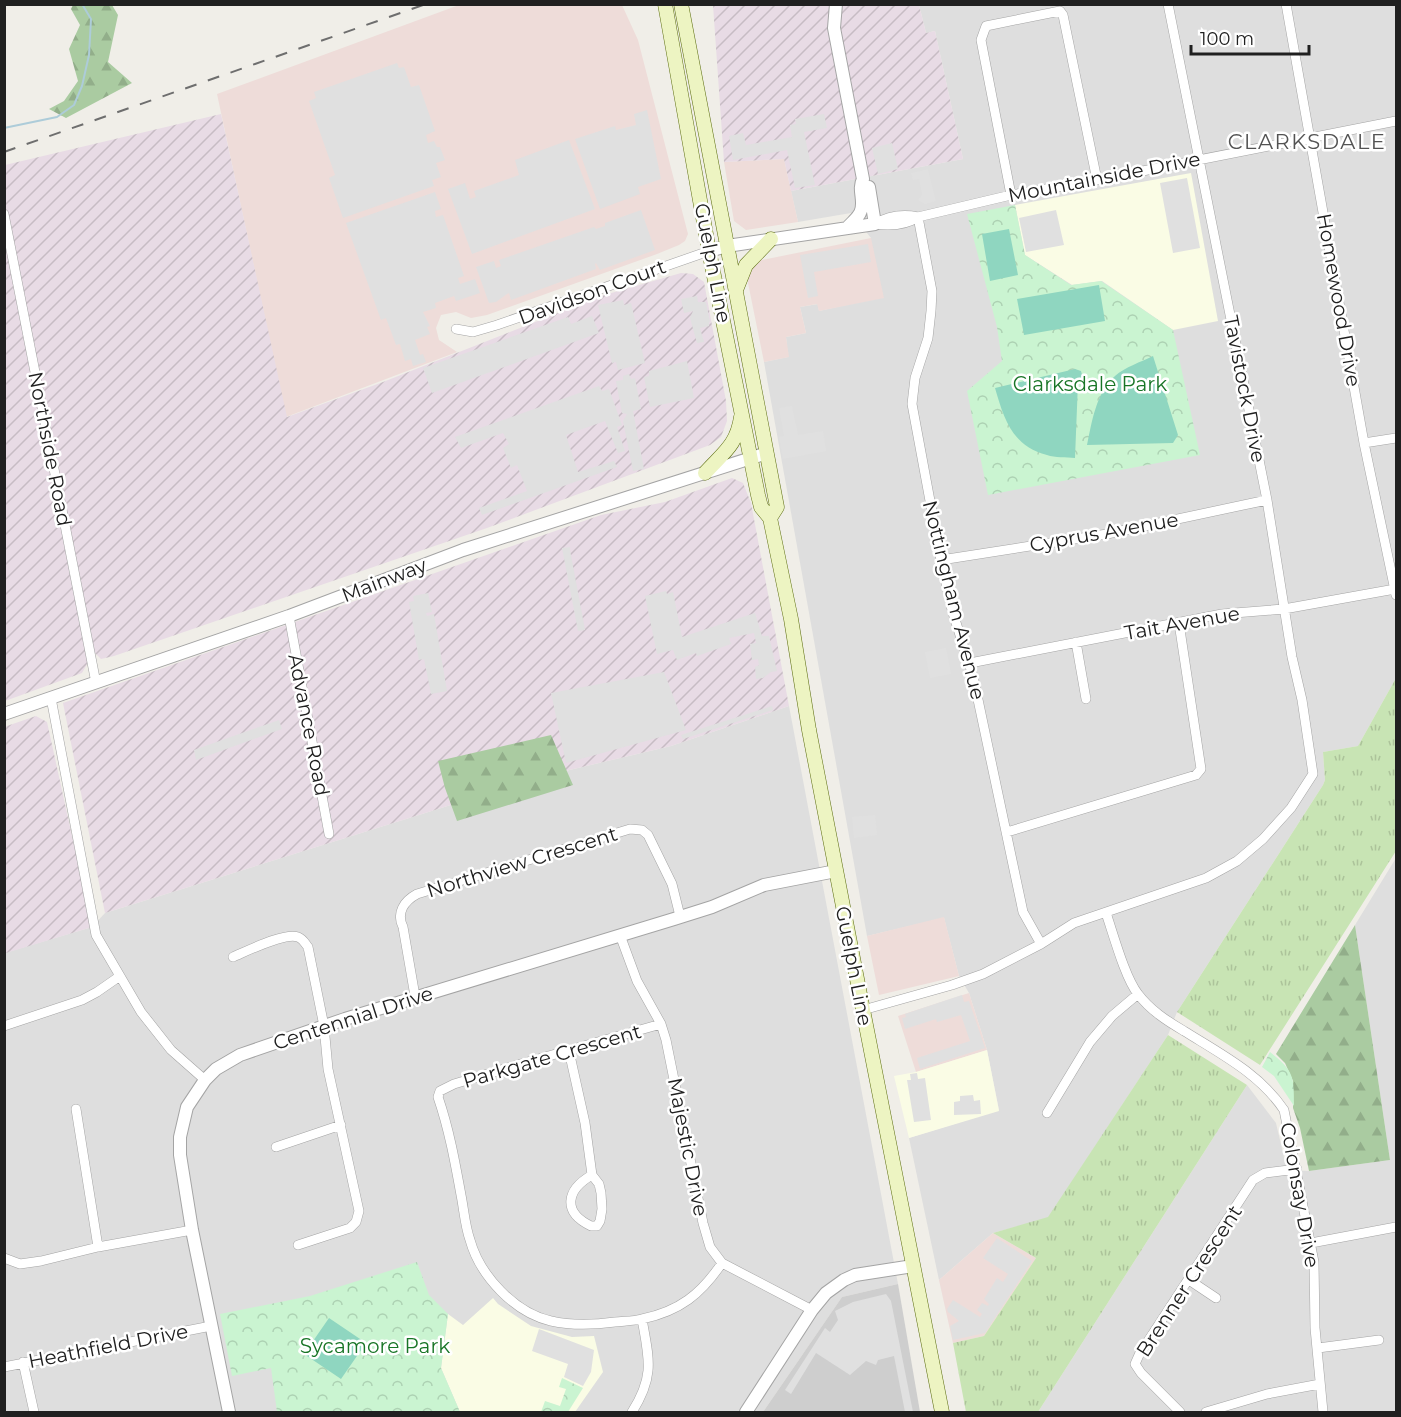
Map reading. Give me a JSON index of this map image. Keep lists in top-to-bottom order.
{
  "streets": {
    "main road": ["Guelph Line"],
    "street": [
      "Mountainside Drive",
      "Davidson Court",
      "Homewood Drive",
      "Tavistock Drive",
      "Northside Road",
      "Cyprus Avenue",
      "Mainway",
      "Nottingham Avenue",
      "Tait Avenue",
      "Advance Road",
      "Northview Crescent",
      "Centennial Drive",
      "Parkgate Crescent",
      "Majestic Drive",
      "Colonsay Drive",
      "Brenner Crescent",
      "Heathfield Drive"
    ]
  },
  "crossings": [
    ["Mountainside Drive", "Guelph Line"],
    ["Mountainside Drive", "Davidson Court"],
    ["Mountainside Drive", "Homewood Drive"],
    ["Mountainside Drive", "Tavistock Drive"],
    ["Mountainside Drive", "Nottingham Avenue"],
    ["Guelph Line", "Davidson Court"],
    ["Guelph Line", "Mainway"],
    ["Guelph Line", "Centennial Drive"],
    ["Homewood Drive", "Tait Avenue"],
    ["Tavistock Drive", "Cyprus Avenue"],
    ["Tavistock Drive", "Tait Avenue"],
    ["Tavistock Drive", "Colonsay Drive"],
    ["Northside Road", "Mainway"],
    ["Cyprus Avenue", "Nottingham Avenue"],
    ["Mainway", "Advance Road"],
    ["Nottingham Avenue", "Tait Avenue"],
    ["Northview Crescent", "Centennial Drive"],
    ["Centennial Drive", "Majestic Drive"],
    ["Centennial Drive", "Heathfield Drive"],
    ["Parkgate Crescent", "Majestic Drive"],
    ["Colonsay Drive", "Brenner Crescent"]
  ],
  "districts": ["CLARKSDALE"],
  "parks": ["Clarksdale Park", "Sycamore Park"],
  "scale_bar": "100 m"
}
